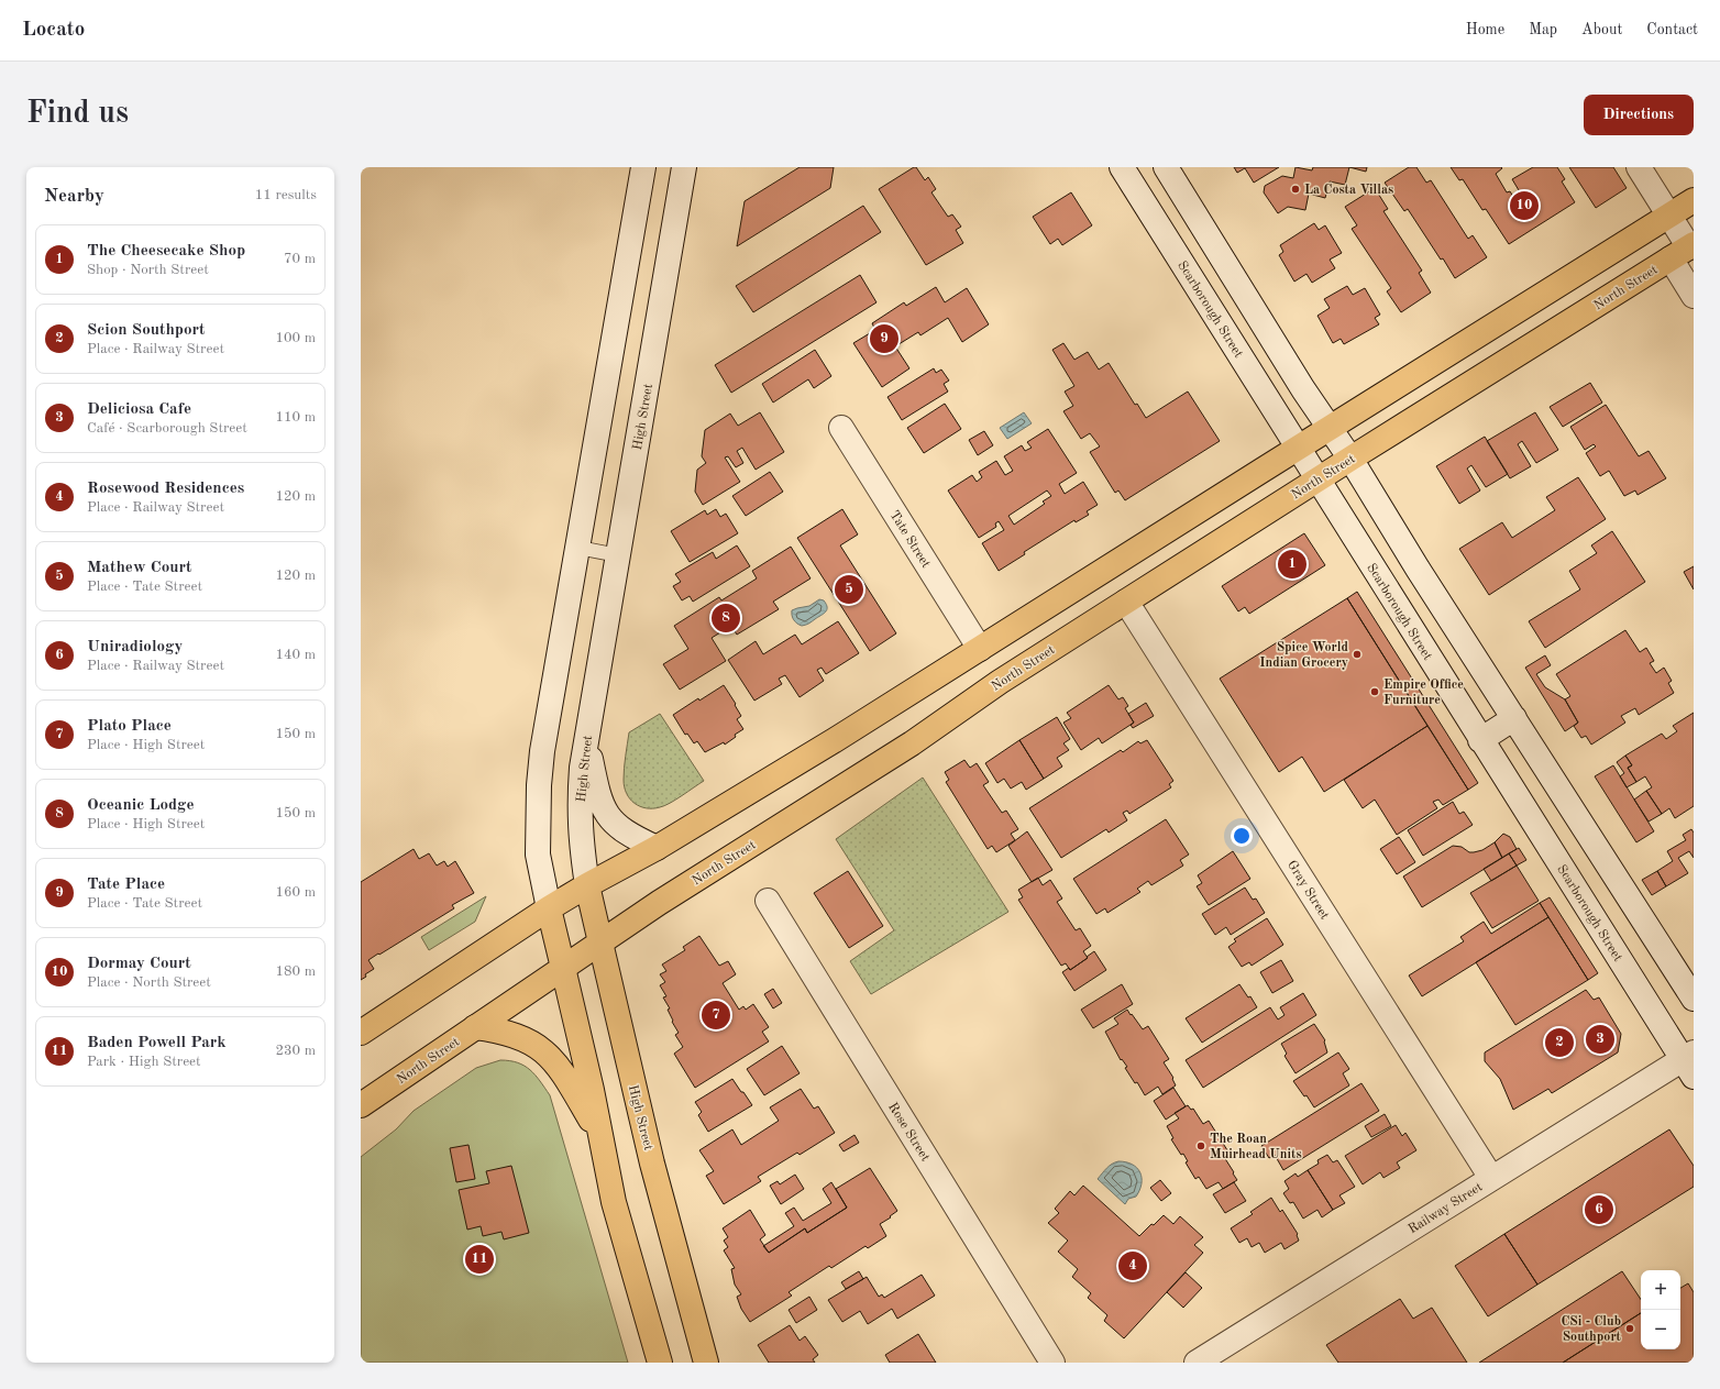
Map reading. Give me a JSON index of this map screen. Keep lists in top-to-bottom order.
{
  "streets": {
    "main road": [
      "North Street",
      "Scarborough Street",
      "High Street",
      "Tate Street",
      "Gray Street",
      "Rose Street",
      "Railway Street"
    ]
  },
  "crossings": [
    ["North Street", "Scarborough Street"],
    ["North Street", "High Street"],
    ["North Street", "Gray Street"],
    ["Scarborough Street", "Railway Street"],
    ["Gray Street", "Railway Street"]
  ],
  "places": [
    "La Costa Villas",
    "Spice World Indian Grocery",
    "Empire Office Furniture",
    "The Roan Muirhead Units",
    "CSi - Club Southport"
  ],
  "page": {
    "header": "Locato",
    "nav": [
      "Home",
      "Map",
      "About",
      "Contact"
    ],
    "buttons": "Directions",
    "title": "Find us",
    "heading": ["Nearby", "11 results"],
    "pins": [
      "10",
      "9",
      "1",
      "5",
      "8",
      "7",
      "3",
      "2",
      "6",
      "11",
      "4"
    ],
    "list": [
      {
        "mark": "1",
        "name": "The Cheesecake Shop",
        "note": "Shop · North Street",
        "value": "70 m"
      },
      {
        "mark": "2",
        "name": "Scion Southport",
        "note": "Place · Railway Street",
        "value": "100 m"
      },
      {
        "mark": "3",
        "name": "Deliciosa Cafe",
        "note": "Café · Scarborough Street",
        "value": "110 m"
      },
      {
        "mark": "4",
        "name": "Rosewood Residences",
        "note": "Place · Railway Street",
        "value": "120 m"
      },
      {
        "mark": "5",
        "name": "Mathew Court",
        "note": "Place · Tate Street",
        "value": "120 m"
      },
      {
        "mark": "6",
        "name": "Uniradiology",
        "note": "Place · Railway Street",
        "value": "140 m"
      },
      {
        "mark": "7",
        "name": "Plato Place",
        "note": "Place · High Street",
        "value": "150 m"
      },
      {
        "mark": "8",
        "name": "Oceanic Lodge",
        "note": "Place · High Street",
        "value": "150 m"
      },
      {
        "mark": "9",
        "name": "Tate Place",
        "note": "Place · Tate Street",
        "value": "160 m"
      },
      {
        "mark": "10",
        "name": "Dormay Court",
        "note": "Place · North Street",
        "value": "180 m"
      },
      {
        "mark": "11",
        "name": "Baden Powell Park",
        "note": "Park · High Street",
        "value": "230 m"
      }
    ],
    "map_buttons": ["+", "−"]
  }
}
